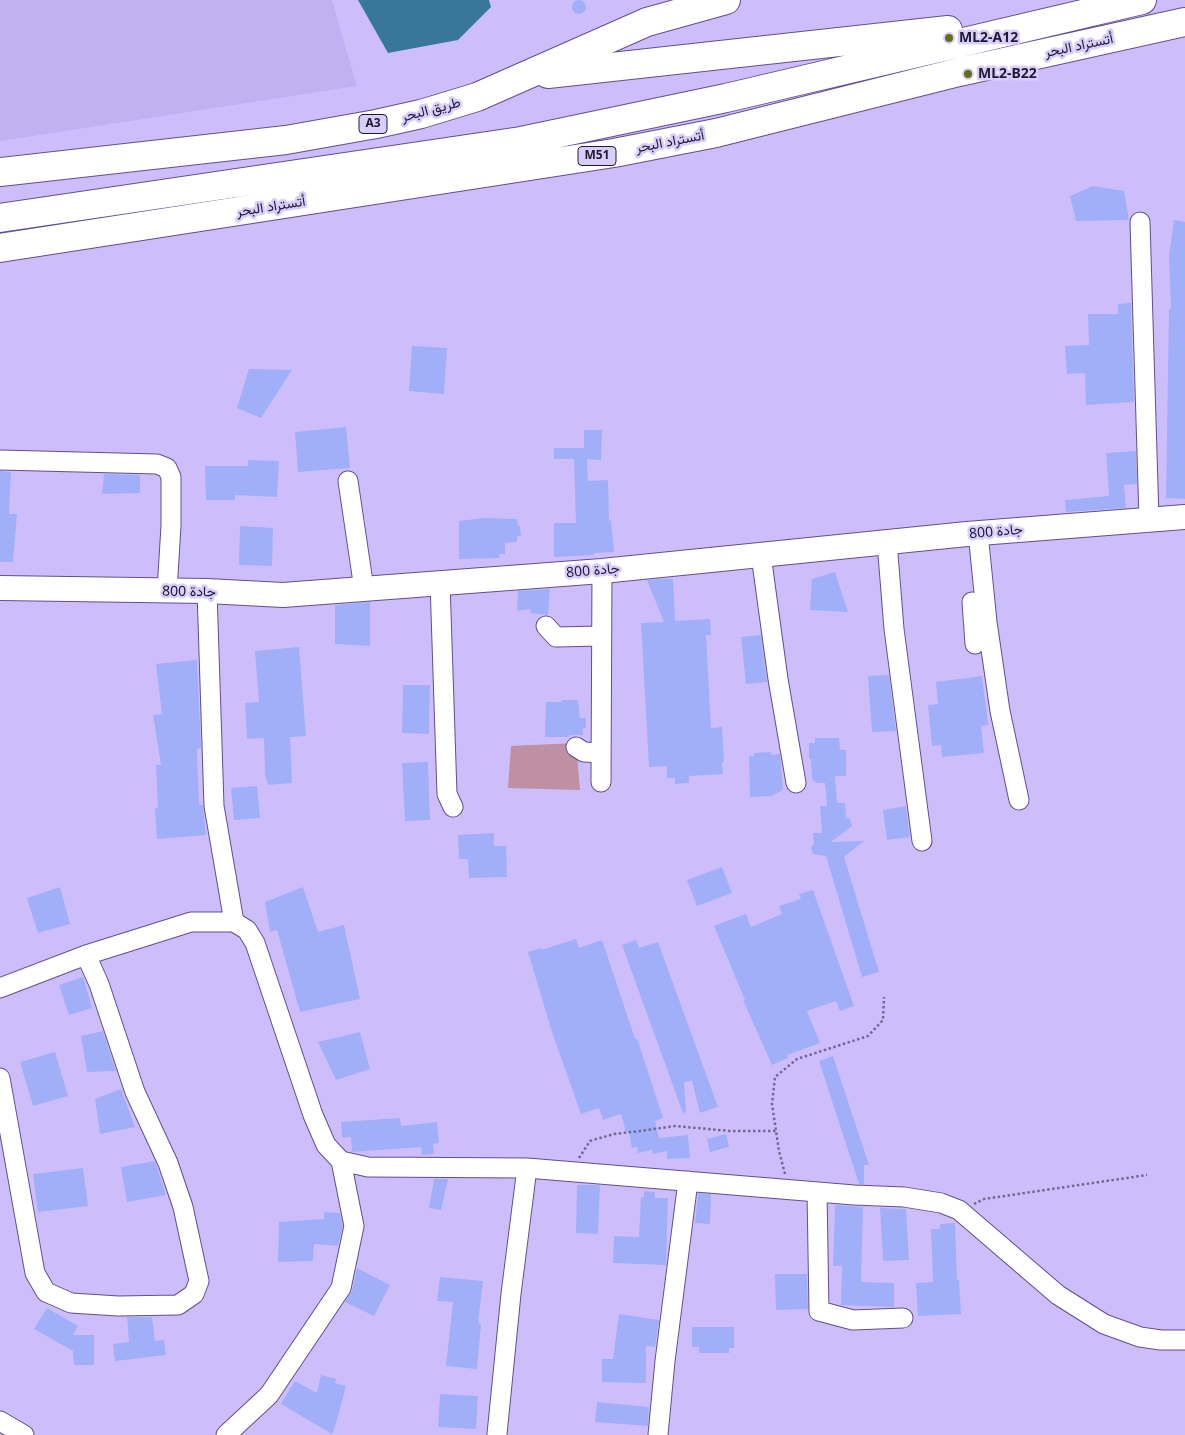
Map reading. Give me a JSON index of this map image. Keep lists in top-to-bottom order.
{
  "streets": {
    "highway": [
      "أتستراد البحر",
      "طريق البحر",
      "A3",
      "M51"
    ],
    "main road": ["جادة 800"]
  },
  "places": ["ML2-A12", "ML2-B22"]
}
